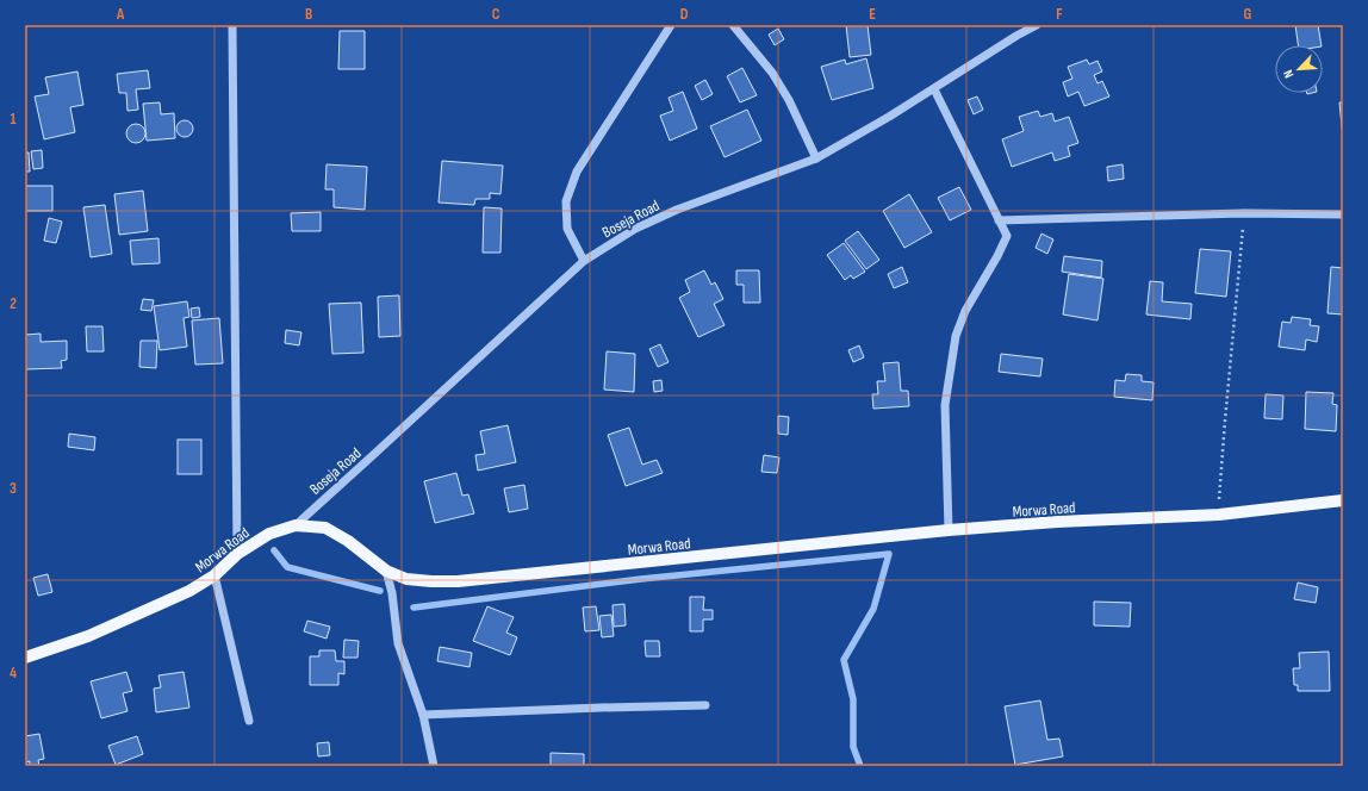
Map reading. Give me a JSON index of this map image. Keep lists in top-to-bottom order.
{
  "streets": {
    "main road": ["Morwa Road"],
    "street": ["Boseja Road"]
  },
  "crossings": [
    ["Boseja Road", "Morwa Road"]
  ],
  "north": "bottom left",
  "grid": {
    "columns": [
      "A",
      "B",
      "C",
      "D",
      "E",
      "F",
      "G"
    ],
    "rows": [
      "1",
      "2",
      "3",
      "4"
    ]
  }
}
